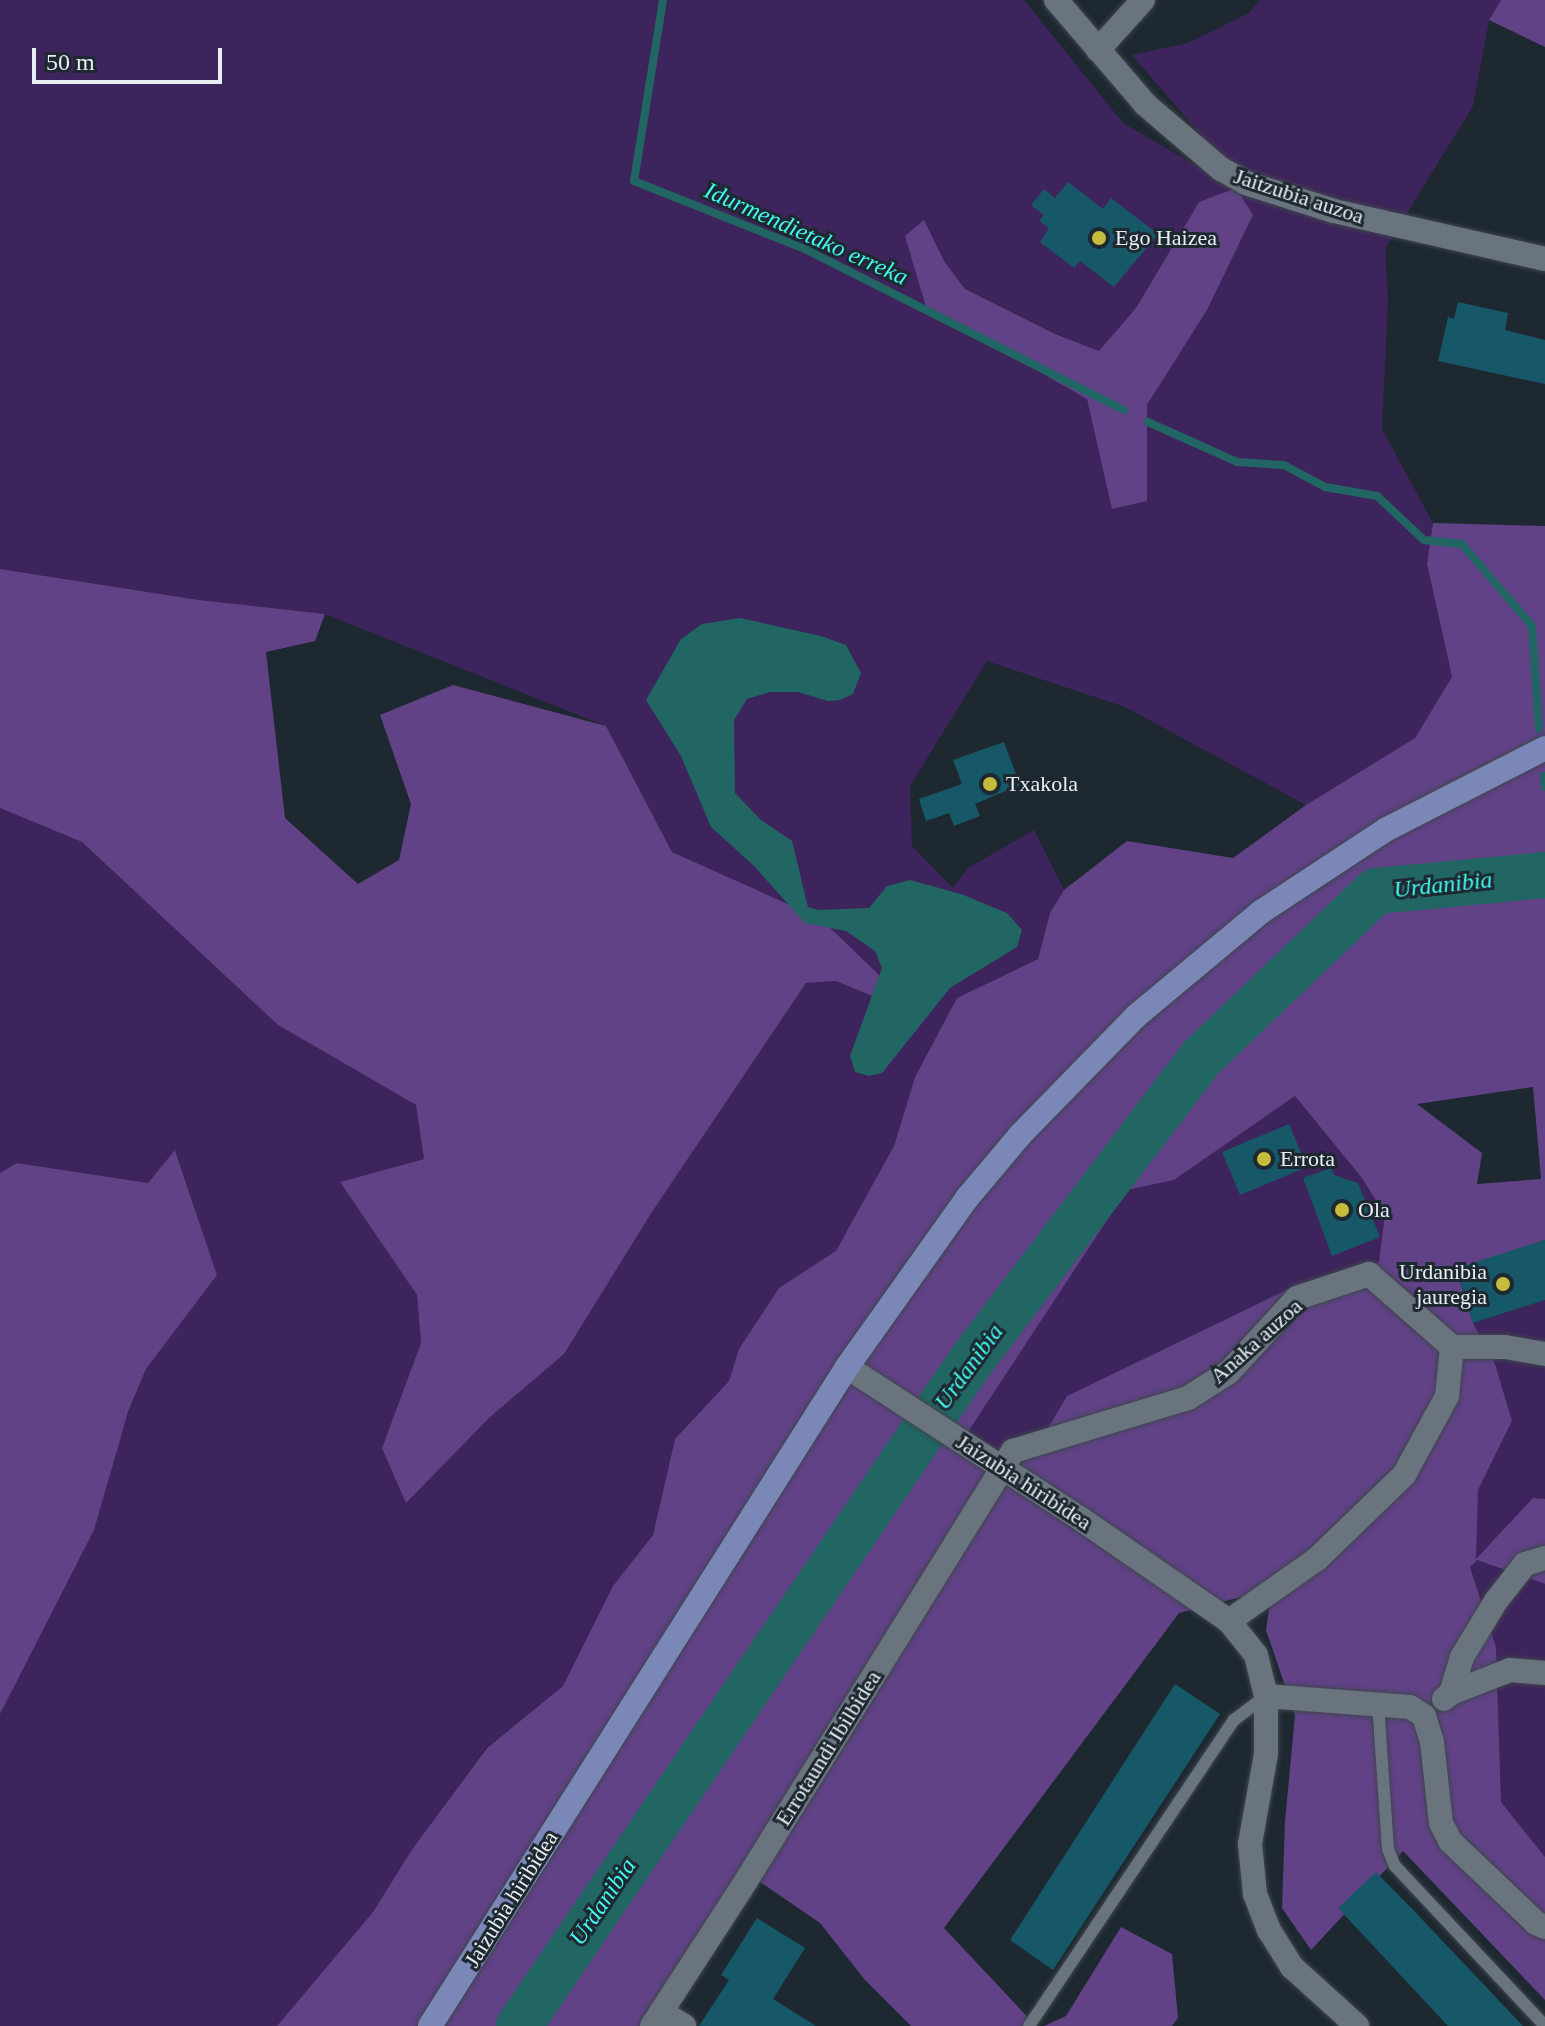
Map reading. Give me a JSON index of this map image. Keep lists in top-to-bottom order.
{
  "streets": {
    "main road": ["Jaizubia hiribidea"],
    "street": ["Jaitzubia auzoa", "Anaka auzoa", "Errotaundi Ibilbidea"]
  },
  "crossings": [
    ["Anaka auzoa", "Jaizubia hiribidea"],
    ["Anaka auzoa", "Errotaundi Ibilbidea"],
    ["Jaizubia hiribidea", "Errotaundi Ibilbidea"]
  ],
  "water": ["Idurmendietako erreka", "Urdanibia"],
  "places": [
    "Ego Haizea",
    "Txakola",
    "Errota",
    "Ola",
    "Urdanibia jauregia"
  ],
  "scale_bar": "50 m"
}
